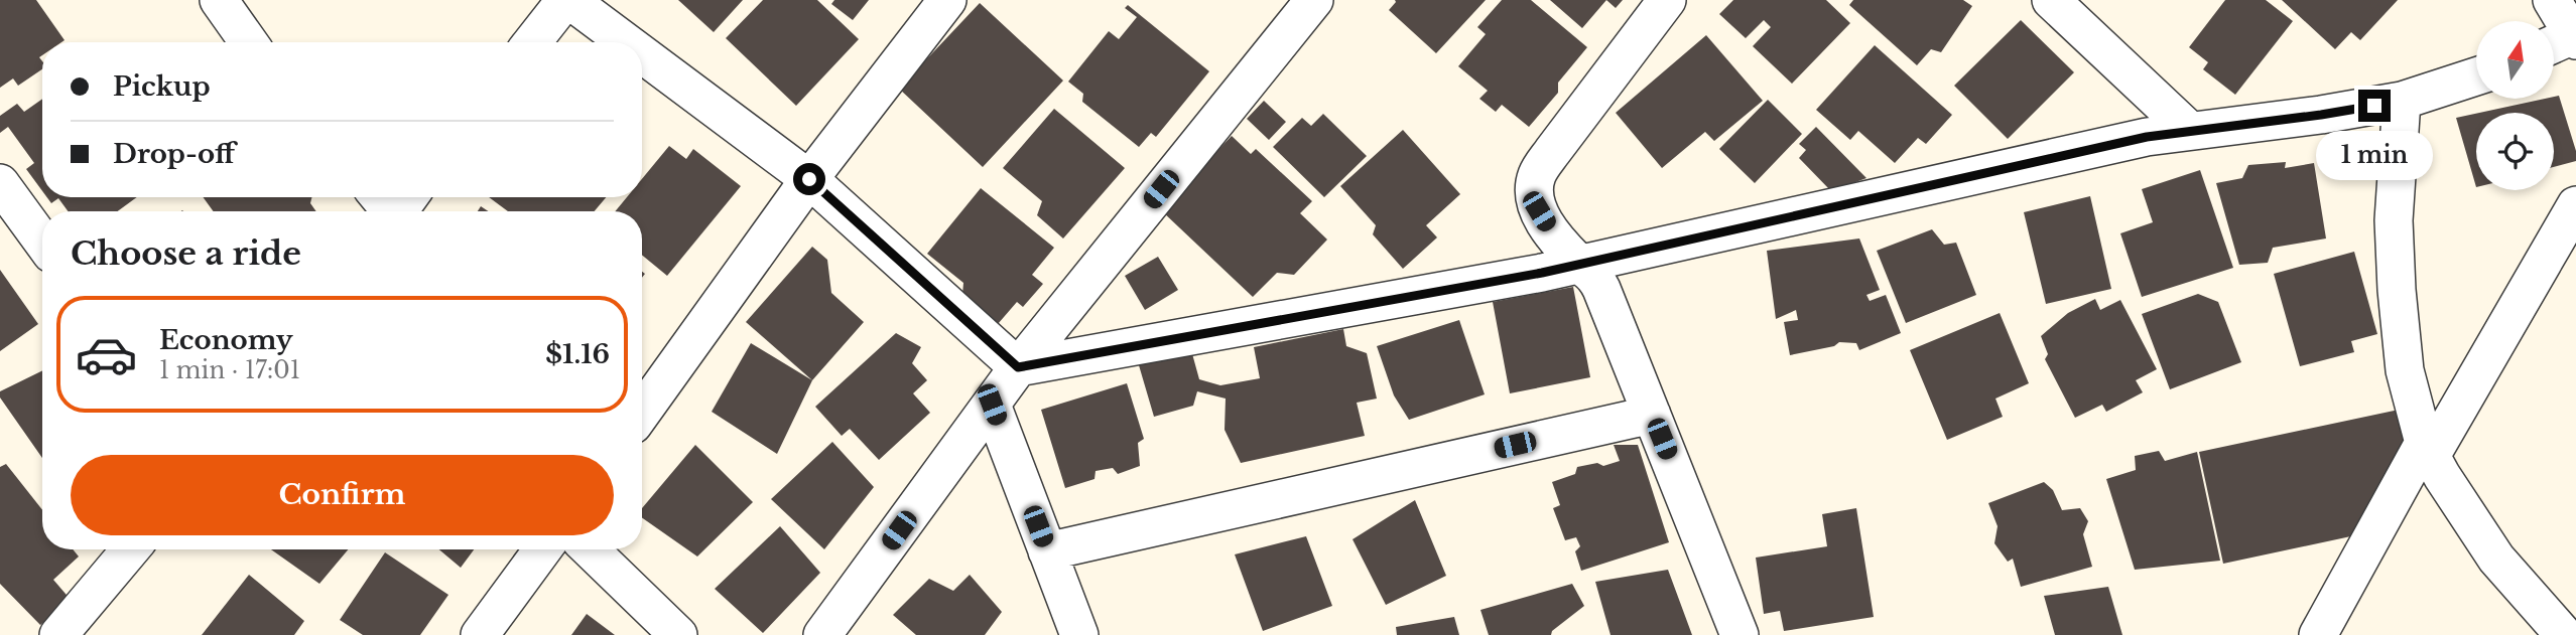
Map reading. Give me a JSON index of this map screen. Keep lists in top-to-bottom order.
{
  "north": "top",
  "page": {
    "banner": ["Pickup", "Drop-off"],
    "bubble": "1 min",
    "heading": "Choose a ride",
    "list": [
      {
        "name": "Economy",
        "note": "1 min · 17:01",
        "value": "$1.16"
      }
    ],
    "buttons": "Confirm"
  }
}
